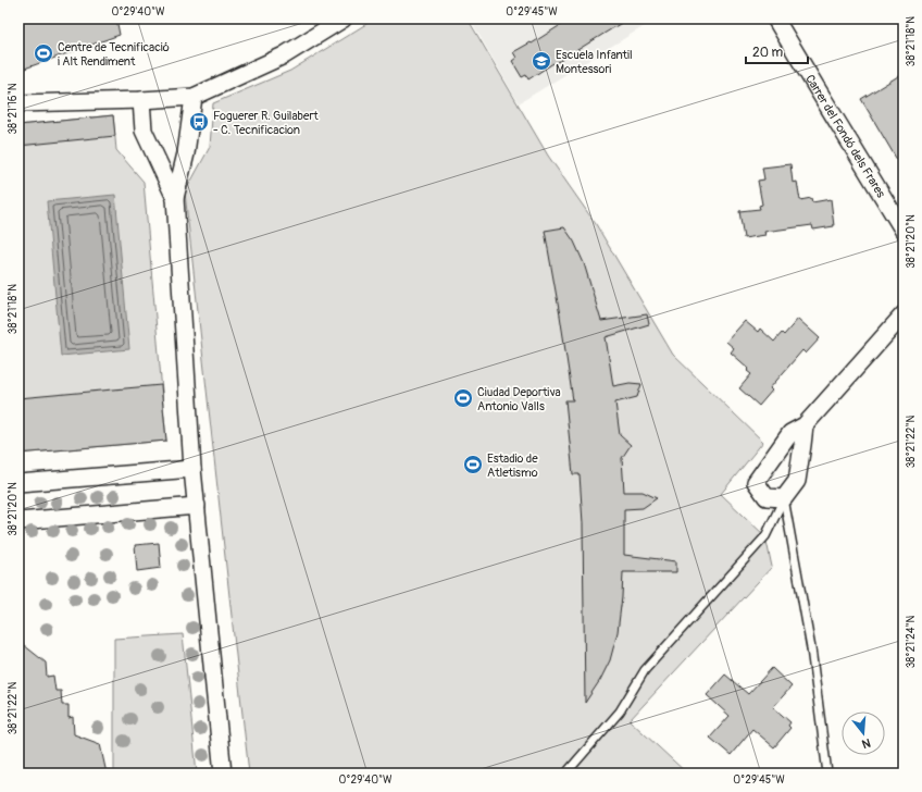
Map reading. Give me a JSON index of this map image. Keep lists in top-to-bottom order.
{
  "streets": {
    "street": ["Carrer del Fondó dels Frares"]
  },
  "places": {
    "sports": ["Centre de Tecnificació i Alt Rendiment", "Ciudad Deportiva Antonio Valls", "Estadio de Atletismo"],
    "school or university": ["Escuela Infantil Montessori"],
    "bus stop": ["Foguerer R. Guilabert - C. Tecnificacion"]
  },
  "scale_bar": "20 m",
  "north": "bottom",
  "coordinates": [
    "0°29'40\"W",
    "0°29'45\"W",
    "38°21'18\"N",
    "38°21'16\"N",
    "38°21'20\"N",
    "38°21'22\"N",
    "38°21'24\"N"
  ]
}
